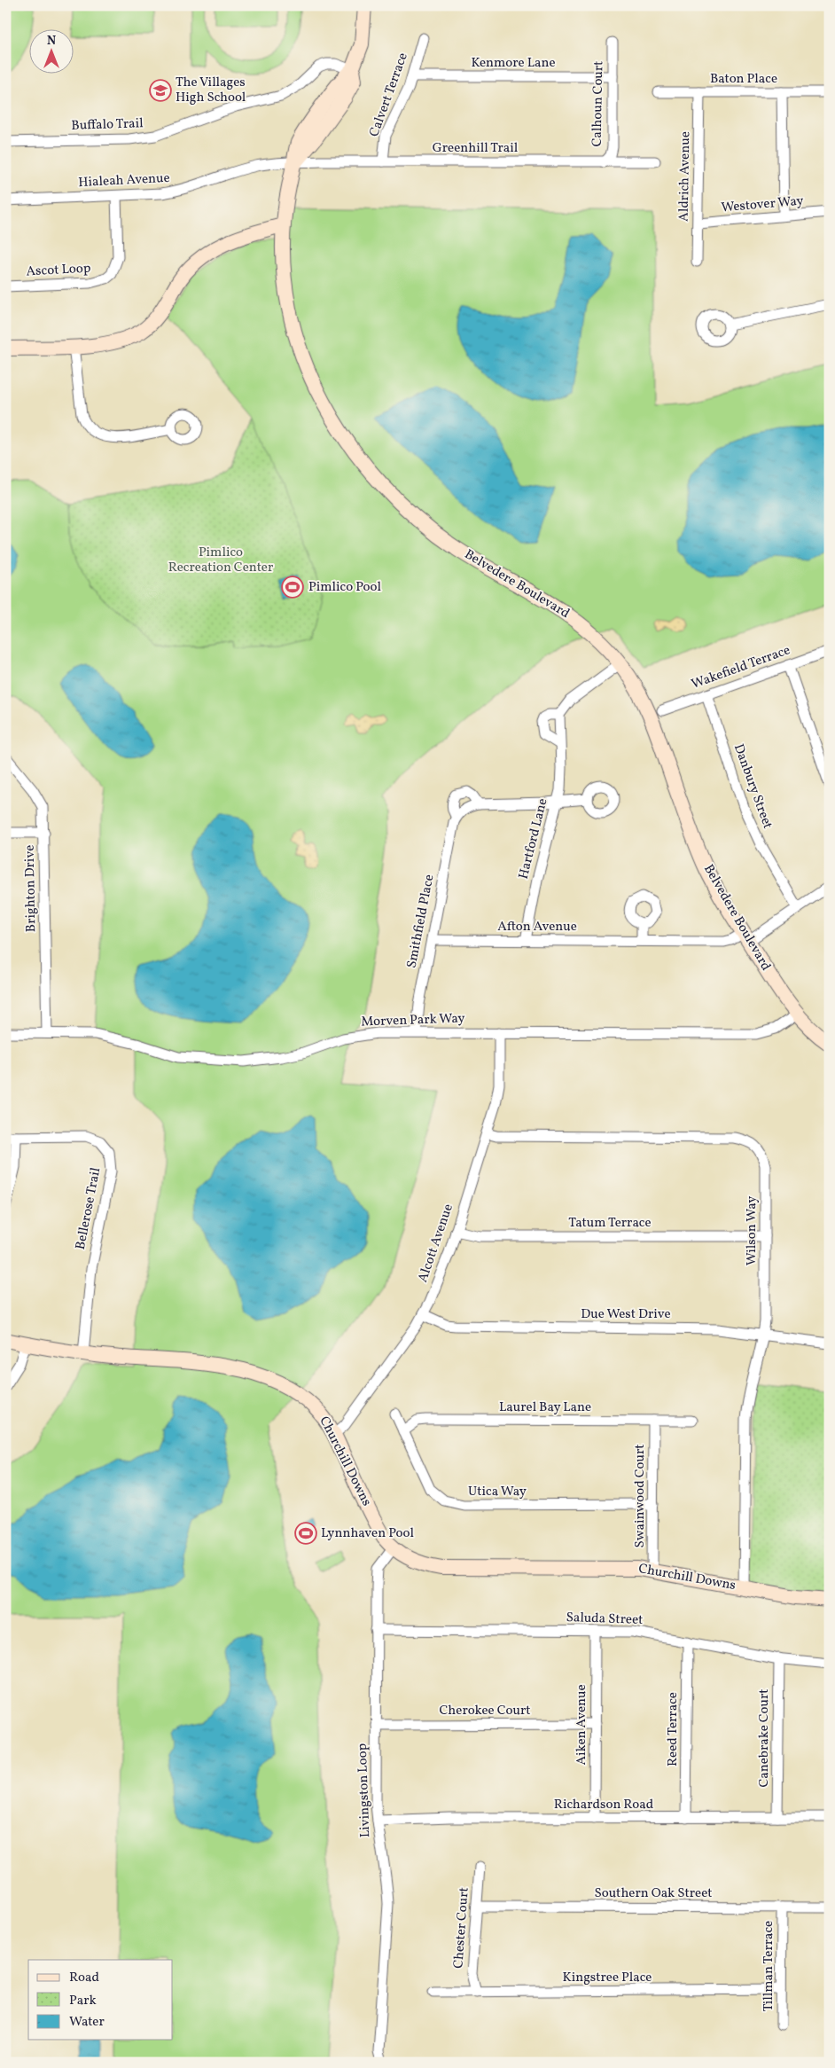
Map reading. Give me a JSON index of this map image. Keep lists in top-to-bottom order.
{
  "streets": {
    "street": [
      "Kenmore Lane",
      "Baton Place",
      "Calvert Terrace",
      "Calhoun Court",
      "Buffalo Trail",
      "Greenhill Trail",
      "Aldrich Avenue",
      "Hialeah Avenue",
      "Westover Way",
      "Ascot Loop",
      "Belvedere Boulevard",
      "Wakefield Terrace",
      "Danbury Street",
      "Hartford Lane",
      "Brighton Drive",
      "Smithfield Place",
      "Afton Avenue",
      "Morven Park Way",
      "Bellerose Trail",
      "Tatum Terrace",
      "Wilson Way",
      "Alcott Avenue",
      "Due West Drive",
      "Laurel Bay Lane",
      "Churchill Downs",
      "Utica Way",
      "Swainwood Court",
      "Saluda Street",
      "Cherokee Court",
      "Aiken Avenue",
      "Reed Terrace",
      "Canebrake Court",
      "Livingston Loop",
      "Richardson Road",
      "Southern Oak Street",
      "Chester Court",
      "Tillman Terrace",
      "Kingstree Place"
    ]
  },
  "crossings": [
    ["Kenmore Lane", "Calvert Terrace"],
    ["Kenmore Lane", "Calhoun Court"],
    ["Baton Place", "Aldrich Avenue"],
    ["Calvert Terrace", "Greenhill Trail"],
    ["Calhoun Court", "Greenhill Trail"],
    ["Buffalo Trail", "Belvedere Boulevard"],
    ["Greenhill Trail", "Hialeah Avenue"],
    ["Greenhill Trail", "Belvedere Boulevard"],
    ["Aldrich Avenue", "Westover Way"],
    ["Hialeah Avenue", "Ascot Loop"],
    ["Hialeah Avenue", "Belvedere Boulevard"],
    ["Belvedere Boulevard", "Afton Avenue"],
    ["Belvedere Boulevard", "Morven Park Way"],
    ["Wakefield Terrace", "Danbury Street"],
    ["Danbury Street", "Afton Avenue"],
    ["Hartford Lane", "Afton Avenue"],
    ["Brighton Drive", "Morven Park Way"],
    ["Smithfield Place", "Afton Avenue"],
    ["Smithfield Place", "Morven Park Way"],
    ["Morven Park Way", "Alcott Avenue"],
    ["Bellerose Trail", "Churchill Downs"],
    ["Tatum Terrace", "Wilson Way"],
    ["Tatum Terrace", "Alcott Avenue"],
    ["Wilson Way", "Alcott Avenue"],
    ["Wilson Way", "Due West Drive"],
    ["Wilson Way", "Churchill Downs"],
    ["Alcott Avenue", "Due West Drive"],
    ["Alcott Avenue", "Churchill Downs"],
    ["Laurel Bay Lane", "Utica Way"],
    ["Laurel Bay Lane", "Swainwood Court"],
    ["Churchill Downs", "Swainwood Court"],
    ["Churchill Downs", "Livingston Loop"],
    ["Utica Way", "Swainwood Court"],
    ["Saluda Street", "Aiken Avenue"],
    ["Saluda Street", "Reed Terrace"],
    ["Saluda Street", "Canebrake Court"],
    ["Saluda Street", "Livingston Loop"],
    ["Cherokee Court", "Aiken Avenue"],
    ["Cherokee Court", "Livingston Loop"],
    ["Aiken Avenue", "Richardson Road"],
    ["Reed Terrace", "Richardson Road"],
    ["Canebrake Court", "Richardson Road"],
    ["Livingston Loop", "Richardson Road"],
    ["Southern Oak Street", "Chester Court"],
    ["Southern Oak Street", "Tillman Terrace"],
    ["Chester Court", "Kingstree Place"],
    ["Tillman Terrace", "Kingstree Place"]
  ],
  "parks": ["Pimlico Recreation Center"],
  "places": {
    "school or university": ["The Villages High School"],
    "sports": ["Pimlico Pool", "Lynnhaven Pool"]
  },
  "legend": ["Road", "Park", "Water"],
  "north": "top"
}
